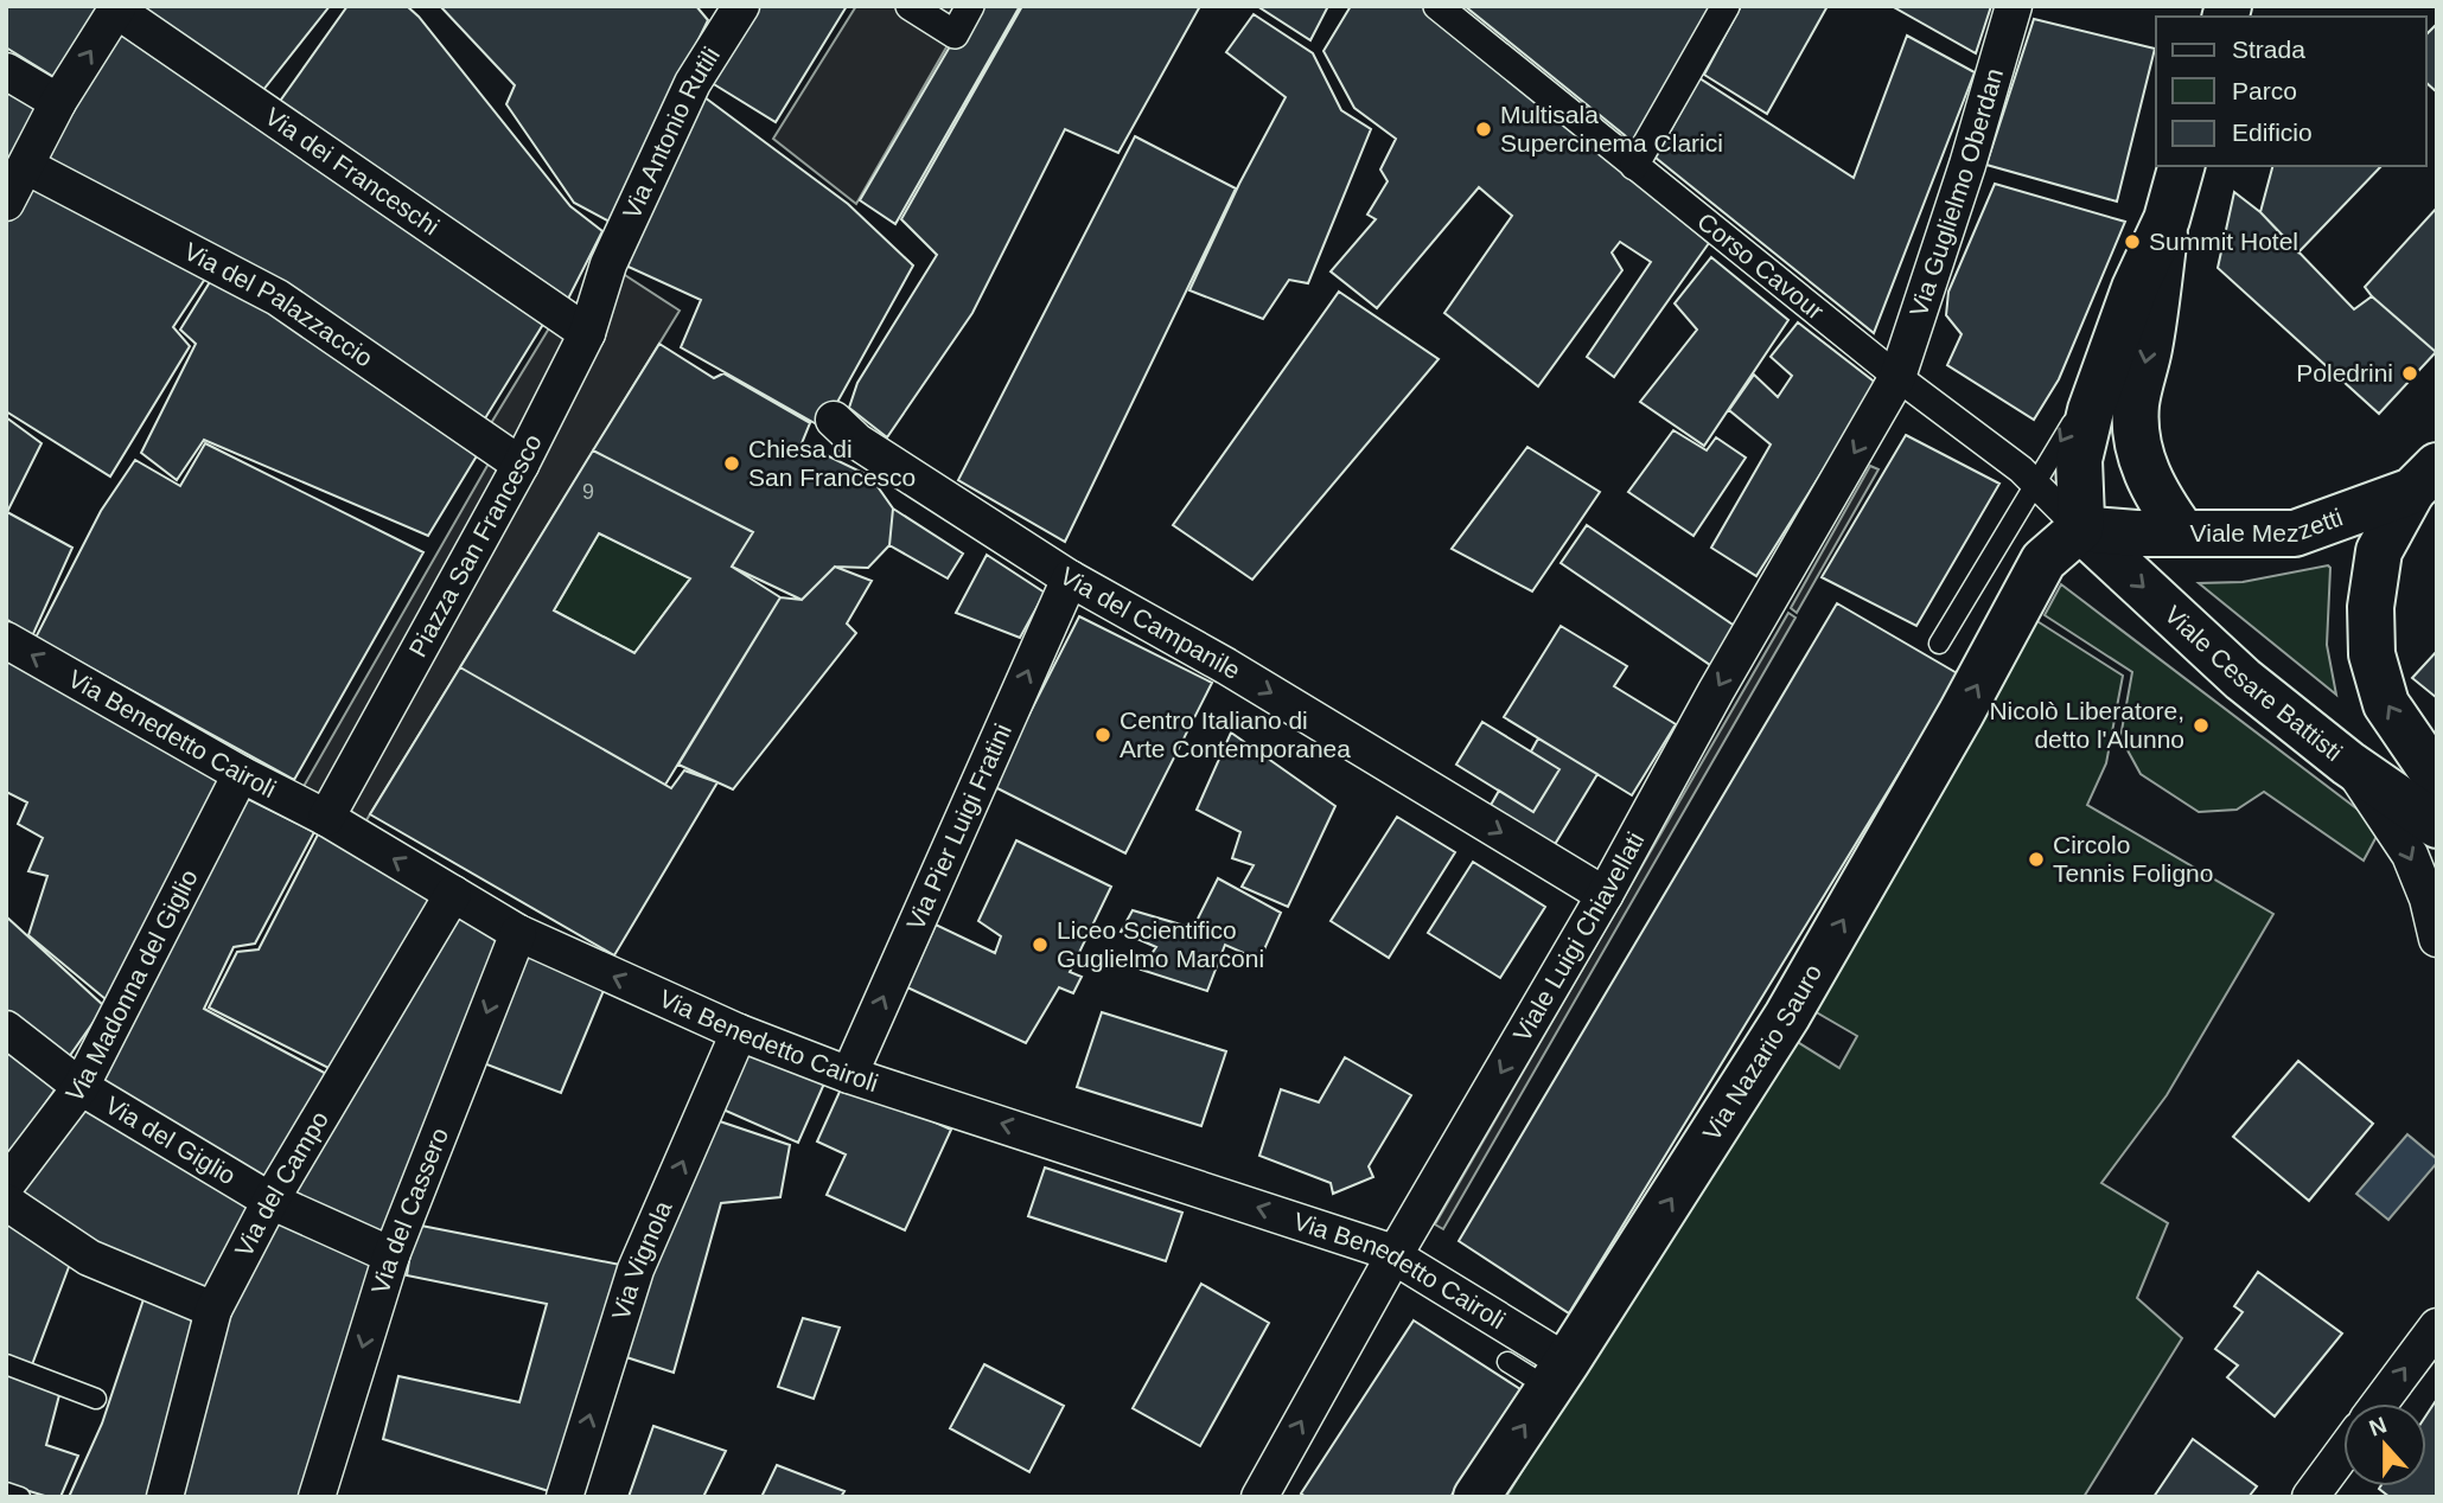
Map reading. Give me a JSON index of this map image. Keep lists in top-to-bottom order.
{
  "streets": {
    "main road": ["Viale Mezzetti", "Viale Cesare Battisti", "Via Nazario Sauro"],
    "street": [
      "Via Antonio Rutili",
      "Via dei Franceschi",
      "Via Guglielmo Oberdan",
      "Corso Cavour",
      "Via del Palazzaccio",
      "Piazza San Francesco",
      "Via del Campanile",
      "Via Benedetto Cairoli",
      "Via Pier Luigi Fratini",
      "Viale Luigi Chiavellati",
      "Via Madonna del Giglio",
      "Via del Giglio",
      "Via del Campo",
      "Via del Cassero",
      "Via Vignola"
    ]
  },
  "crossings": [
    ["Via Antonio Rutili", "Piazza San Francesco"],
    ["Via dei Franceschi", "Piazza San Francesco"],
    ["Via Guglielmo Oberdan", "Corso Cavour"],
    ["Via Guglielmo Oberdan", "Viale Luigi Chiavellati"],
    ["Corso Cavour", "Viale Mezzetti"],
    ["Corso Cavour", "Viale Cesare Battisti"],
    ["Corso Cavour", "Viale Luigi Chiavellati"],
    ["Corso Cavour", "Via Nazario Sauro"],
    ["Via del Palazzaccio", "Piazza San Francesco"],
    ["Viale Mezzetti", "Viale Cesare Battisti"],
    ["Viale Mezzetti", "Via Nazario Sauro"],
    ["Piazza San Francesco", "Via Benedetto Cairoli"],
    ["Via del Campanile", "Via Pier Luigi Fratini"],
    ["Via del Campanile", "Viale Luigi Chiavellati"],
    ["Viale Cesare Battisti", "Via Nazario Sauro"],
    ["Via Benedetto Cairoli", "Via Pier Luigi Fratini"],
    ["Via Benedetto Cairoli", "Viale Luigi Chiavellati"],
    ["Via Benedetto Cairoli", "Via Madonna del Giglio"],
    ["Via Benedetto Cairoli", "Via Nazario Sauro"],
    ["Via Benedetto Cairoli", "Via del Campo"],
    ["Via Benedetto Cairoli", "Via del Cassero"],
    ["Via Benedetto Cairoli", "Via Vignola"],
    ["Via Madonna del Giglio", "Via del Giglio"],
    ["Via del Giglio", "Via del Campo"],
    ["Via del Giglio", "Via del Cassero"]
  ],
  "one_way": [
    "Via del Campanile",
    "Viale Cesare Battisti",
    "Via Benedetto Cairoli",
    "Via Pier Luigi Fratini",
    "Via Nazario Sauro",
    "Via del Cassero",
    "Via Vignola"
  ],
  "places": [
    "Multisala Supercinema Clarici",
    "Summit Hotel",
    "Poledrini",
    "Chiesa di San Francesco",
    "Nicolò Liberatore, detto l'Alunno",
    "Centro Italiano di Arte Contemporanea",
    "Circolo Tennis Foligno",
    "Liceo Scientifico Guglielmo Marconi"
  ],
  "house_numbers": ["9"],
  "legend": ["Strada", "Parco", "Edificio"],
  "north": "top"
}
